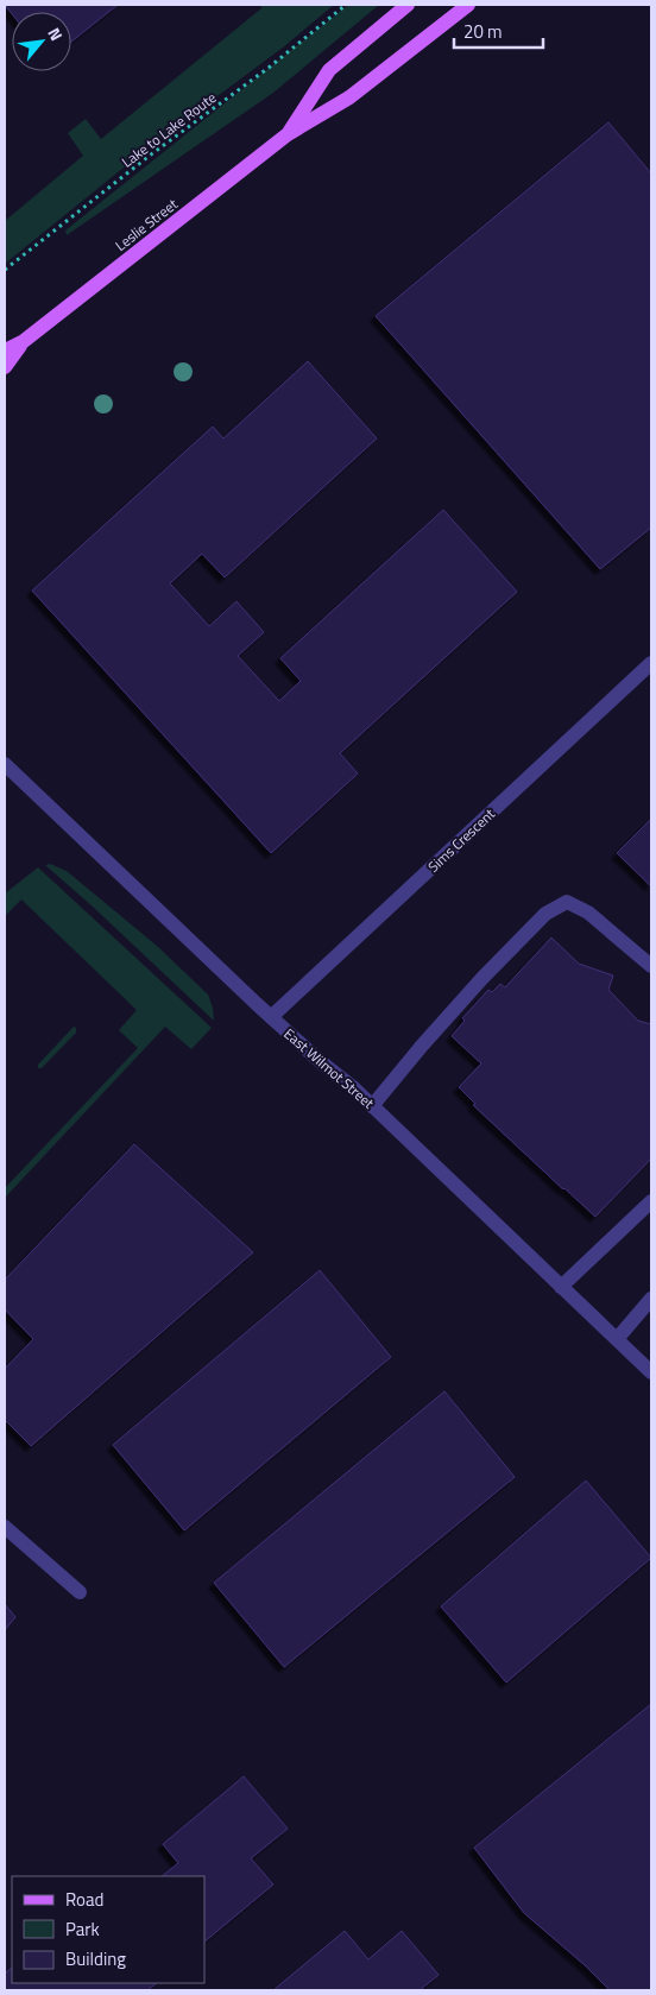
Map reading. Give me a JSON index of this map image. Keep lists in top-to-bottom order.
{
  "streets": {
    "main road": ["Leslie Street"],
    "street": ["Sims Crescent", "East Wilmot Street"],
    "path": ["Lake to Lake Route"]
  },
  "crossings": [
    ["Sims Crescent", "East Wilmot Street"]
  ],
  "legend": ["Road", "Park", "Building"],
  "scale_bar": "20 m",
  "north": "top right"
}
